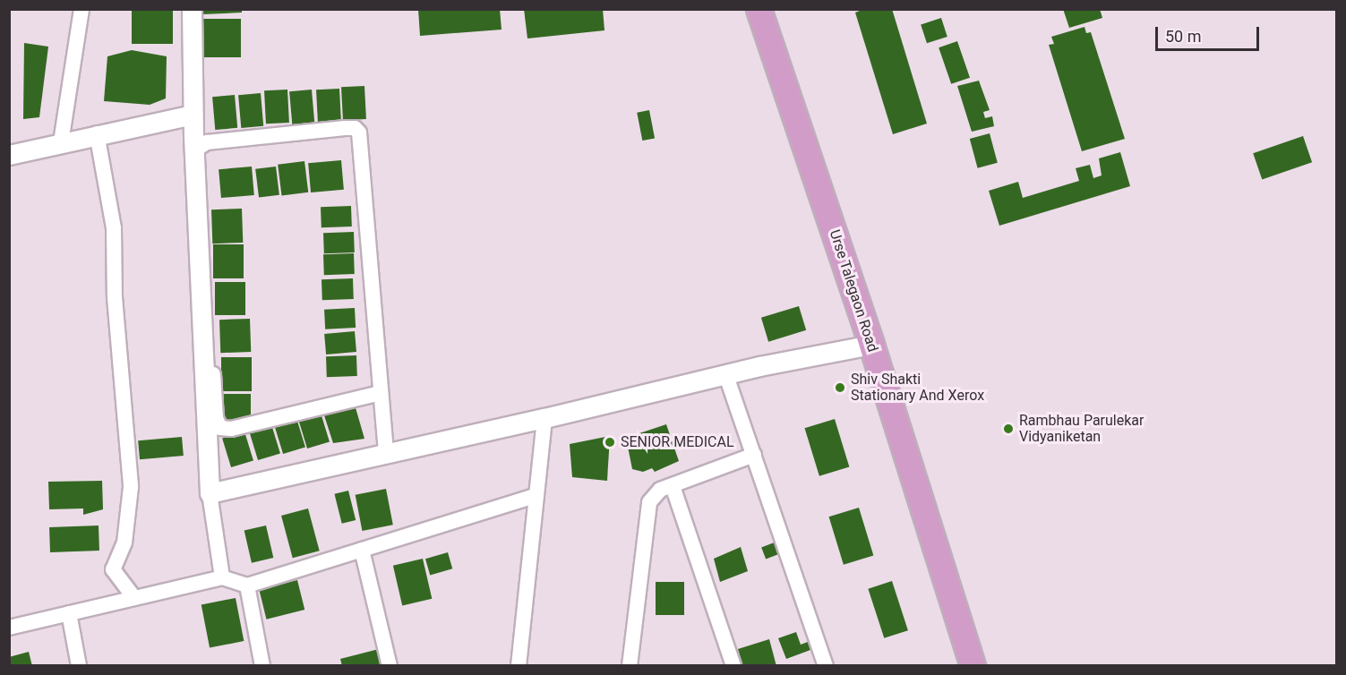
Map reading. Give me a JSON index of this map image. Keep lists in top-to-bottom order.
{
  "streets": {
    "highway": ["Urse Talegaon Road"]
  },
  "places": ["Shiv Shakti Stationary And Xerox", "Rambhau Parulekar Vidyaniketan", "SENIOR MEDICAL"],
  "scale_bar": "50 m"
}
